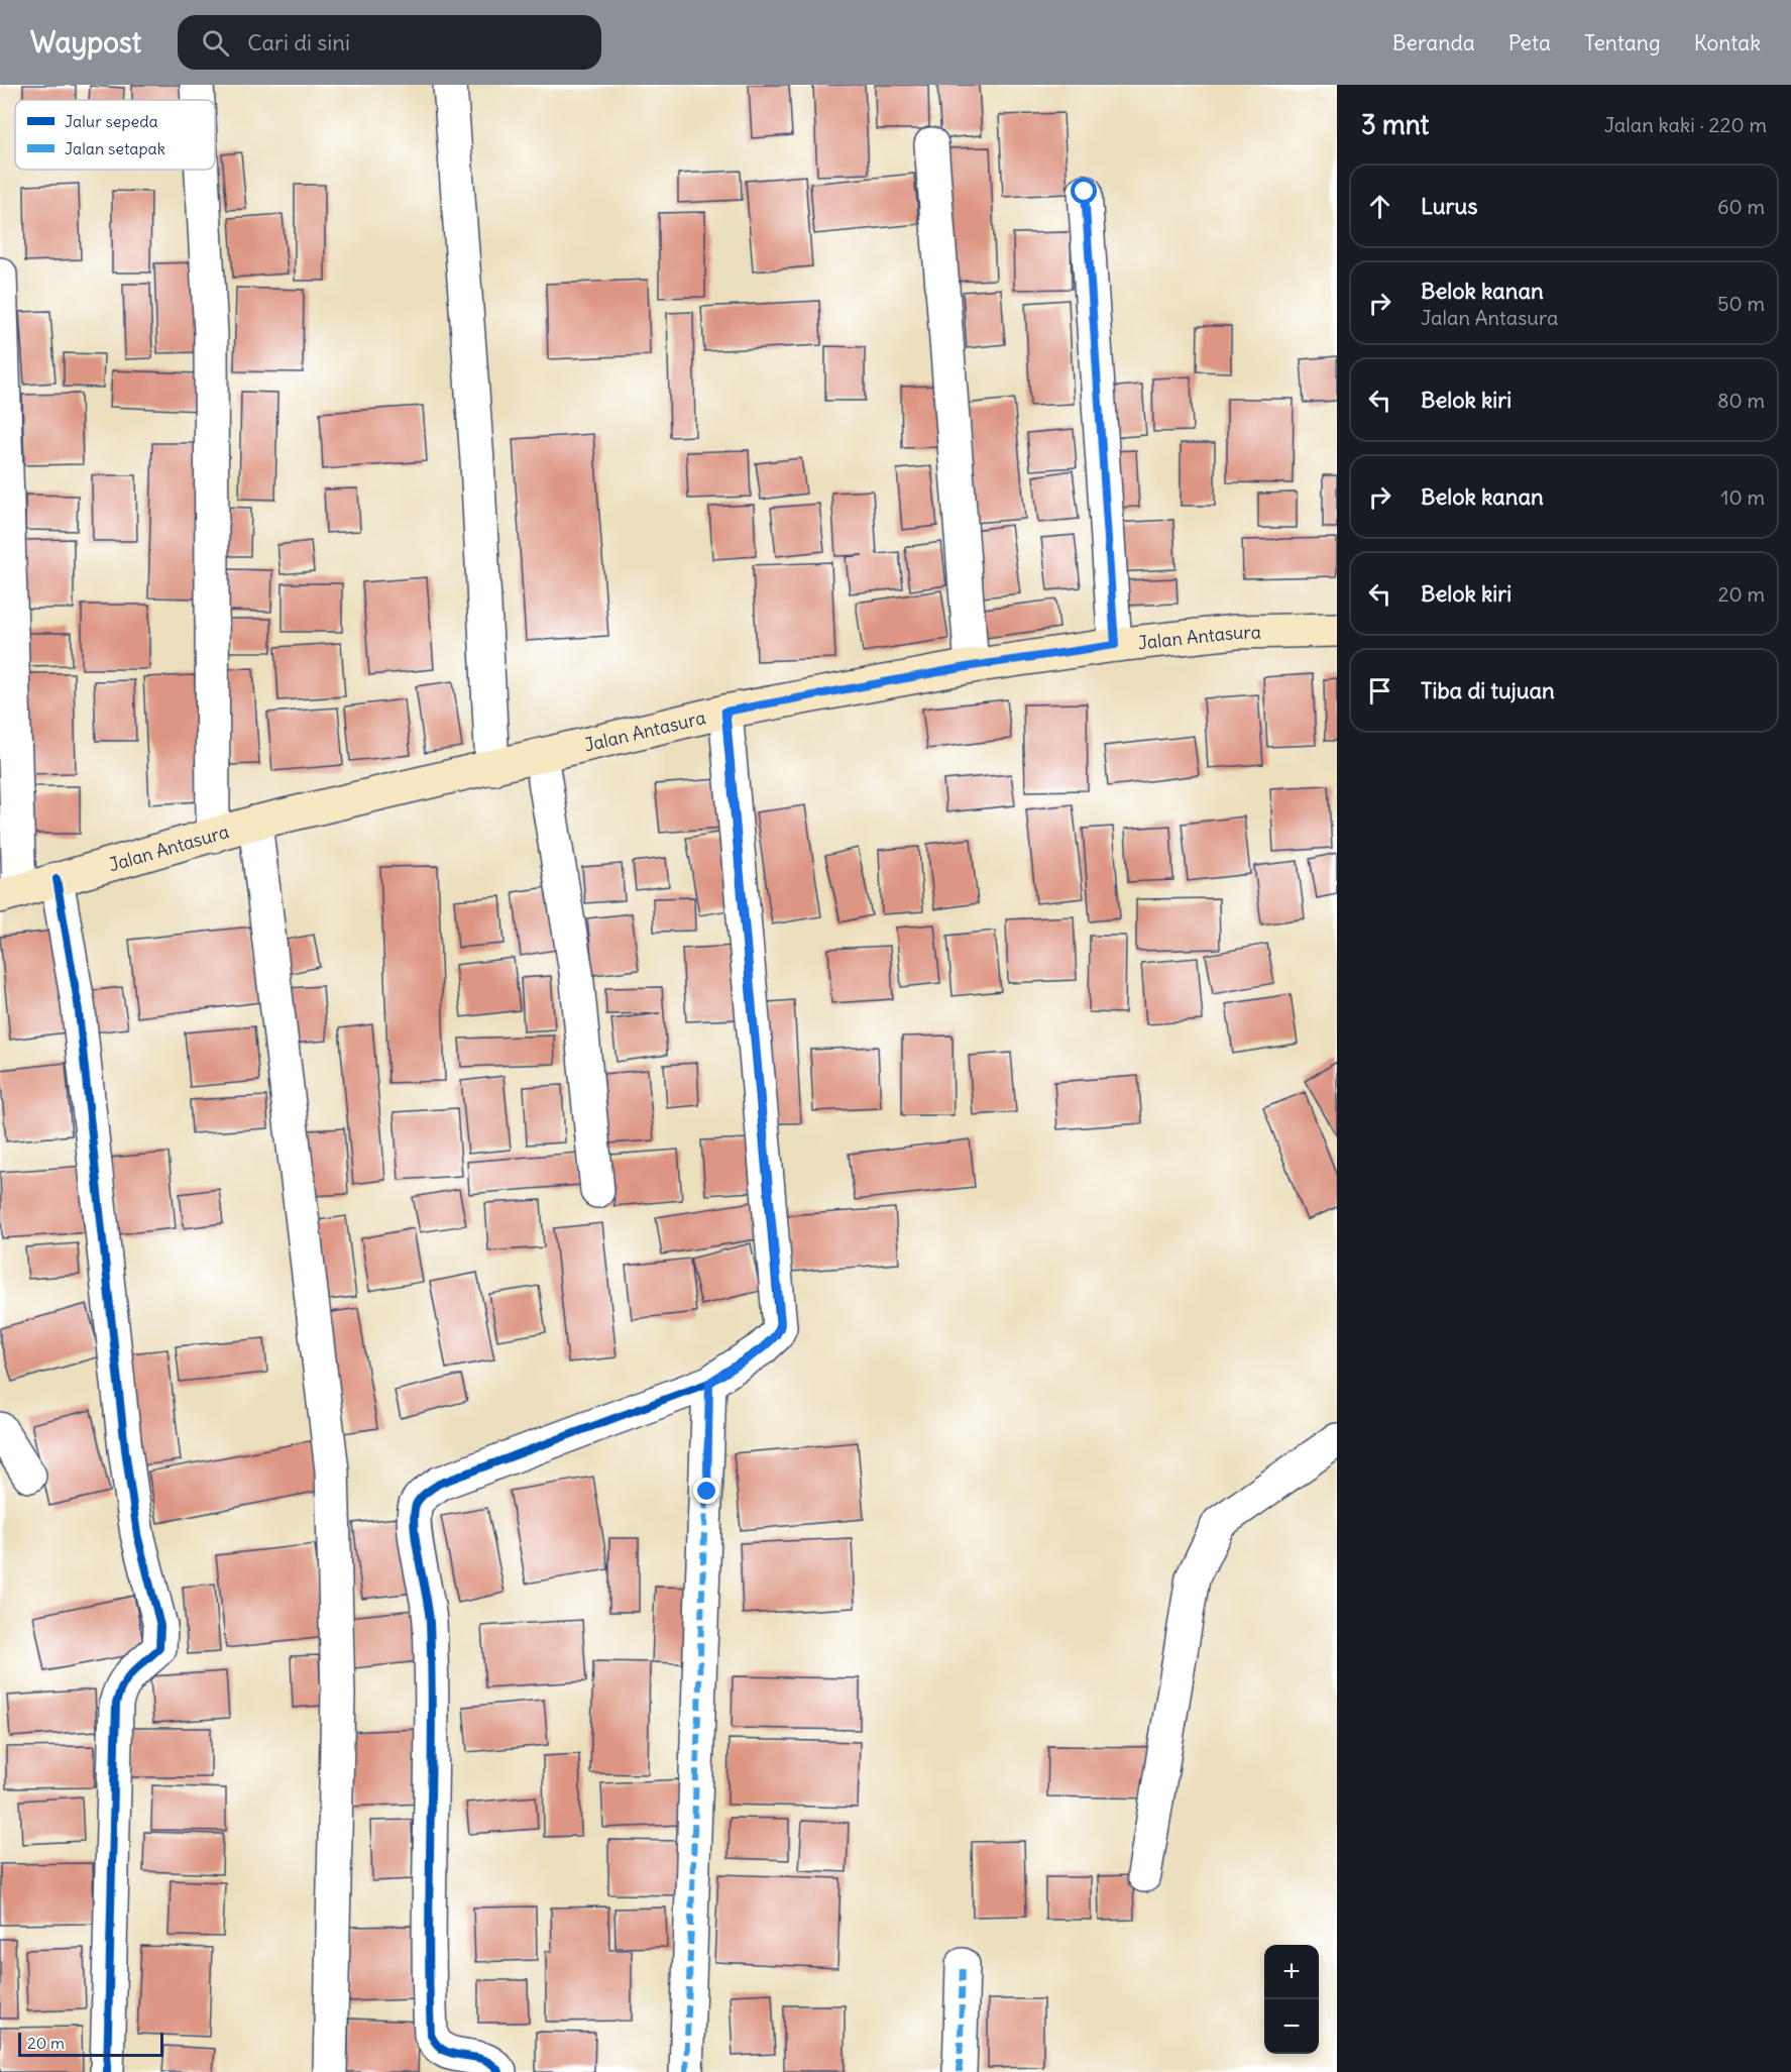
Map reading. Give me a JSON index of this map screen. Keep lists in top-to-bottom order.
{
  "streets": {
    "main road": ["Jalan Antasura"]
  },
  "legend": ["Jalur sepeda", "Jalan setapak"],
  "scale_bar": "20 m",
  "page": {
    "header": "Waypost",
    "search": "Cari di sini",
    "nav": [
      "Beranda",
      "Peta",
      "Tentang",
      "Kontak"
    ],
    "heading": ["3 mnt", "Jalan kaki · 220 m"],
    "list": [
      ["Lurus", "60 m"],
      ["Belok kanan", "Jalan Antasura", "50 m"],
      ["Belok kiri", "80 m"],
      ["Belok kanan", "10 m"],
      ["Belok kiri", "20 m"],
      "Tiba di tujuan"
    ],
    "map_buttons": ["+", "−"],
    "scale": "20 m"
  }
}
